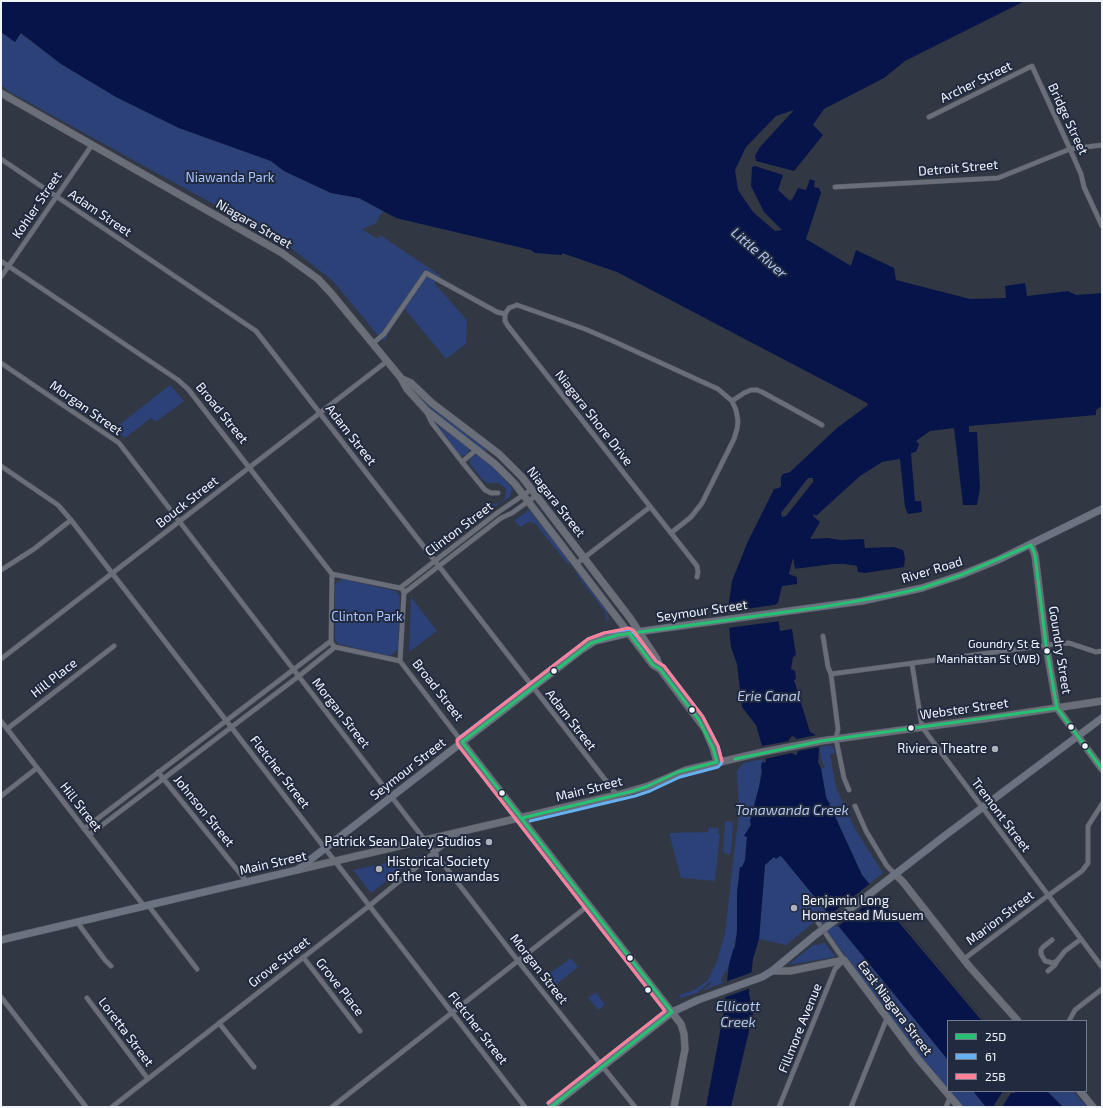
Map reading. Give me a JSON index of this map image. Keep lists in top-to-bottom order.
{
  "streets": {
    "main road": ["River Road", "Seymour Street", "Main Street"],
    "street": [
      "Archer Street",
      "Bridge Street",
      "Detroit Street",
      "Kohler Street",
      "Adam Street",
      "Niagara Street",
      "Morgan Street",
      "Broad Street",
      "Niagara Shore Drive",
      "Bouck Street",
      "Clinton Street",
      "Goundry Street",
      "Hill Place",
      "Webster Street",
      "Fletcher Street",
      "Hill Street",
      "Johnson Street",
      "Tremont Street",
      "Marion Street",
      "Grove Street",
      "Grove Place",
      "East Niagara Street",
      "Fillmore Avenue",
      "Loretta Street"
    ]
  },
  "crossings": [
    ["Archer Street", "Bridge Street"],
    ["Bridge Street", "Detroit Street"],
    ["Kohler Street", "Adam Street"],
    ["Kohler Street", "Niagara Street"],
    ["Kohler Street", "Broad Street"],
    ["Adam Street", "Bouck Street"],
    ["Adam Street", "Clinton Street"],
    ["Adam Street", "Seymour Street"],
    ["Adam Street", "Main Street"],
    ["Niagara Street", "Bouck Street"],
    ["Niagara Street", "Clinton Street"],
    ["Niagara Street", "Seymour Street"],
    ["Niagara Street", "Main Street"],
    ["Morgan Street", "Bouck Street"],
    ["Morgan Street", "Seymour Street"],
    ["Morgan Street", "Main Street"],
    ["Morgan Street", "Grove Street"],
    ["Broad Street", "Bouck Street"],
    ["Broad Street", "Seymour Street"],
    ["Broad Street", "Main Street"],
    ["Bouck Street", "Fletcher Street"],
    ["River Road", "Seymour Street"],
    ["River Road", "Goundry Street"],
    ["Seymour Street", "Fletcher Street"],
    ["Seymour Street", "Main Street"],
    ["Goundry Street", "Webster Street"],
    ["Hill Place", "Hill Street"],
    ["Webster Street", "Main Street"],
    ["Webster Street", "Tremont Street"],
    ["Fletcher Street", "Main Street"],
    ["Fletcher Street", "Grove Street"],
    ["Main Street", "Hill Street"],
    ["Main Street", "Johnson Street"],
    ["Main Street", "Grove Street"],
    ["Tremont Street", "Marion Street"],
    ["Grove Street", "Grove Place"],
    ["Grove Street", "Loretta Street"],
    ["East Niagara Street", "Fillmore Avenue"]
  ],
  "water": [
    "Little River",
    "Erie Canal",
    "Tonawanda Creek",
    "Ellicott Creek"
  ],
  "parks": ["Niawanda Park", "Clinton Park"],
  "places": [
    "Goundry St & Manhattan St (WB)",
    "Riviera Theatre",
    "Patrick Sean Daley Studios",
    "Historical Society of the Tonawandas",
    "Benjamin Long Homestead Musuem"
  ],
  "lines": ["transit line 25D", "transit line 25B", "transit line 61"],
  "legend": ["25D", "61", "25B"]
}
